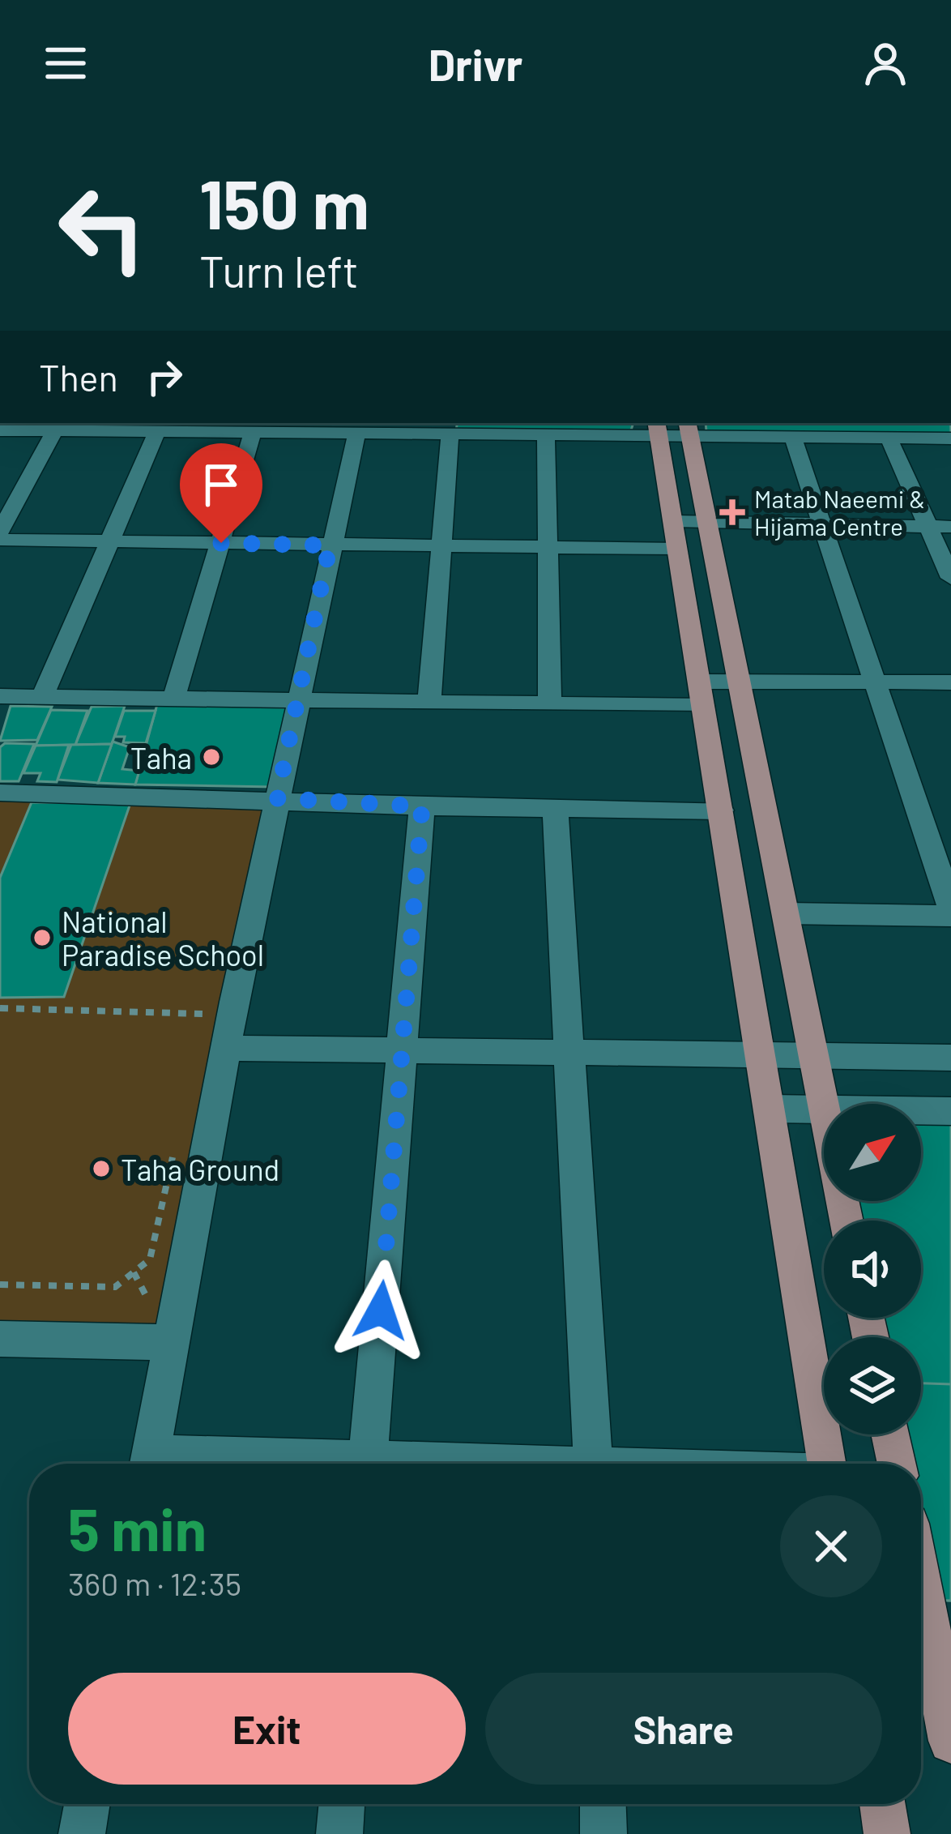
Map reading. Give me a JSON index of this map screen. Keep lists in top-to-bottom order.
{
  "places": {
    "health": ["Matab Naeemi & Hijama Centre"],
    "other": ["Taha", "National Paradise School", "Taha Ground"]
  },
  "north": "top right",
  "page": {
    "header": "Drivr",
    "turn": ["150 m", "Turn left"],
    "then": "Then",
    "heading": ["5 min", "360 m · 12:35"],
    "buttons": ["Exit", "Share"]
  }
}
